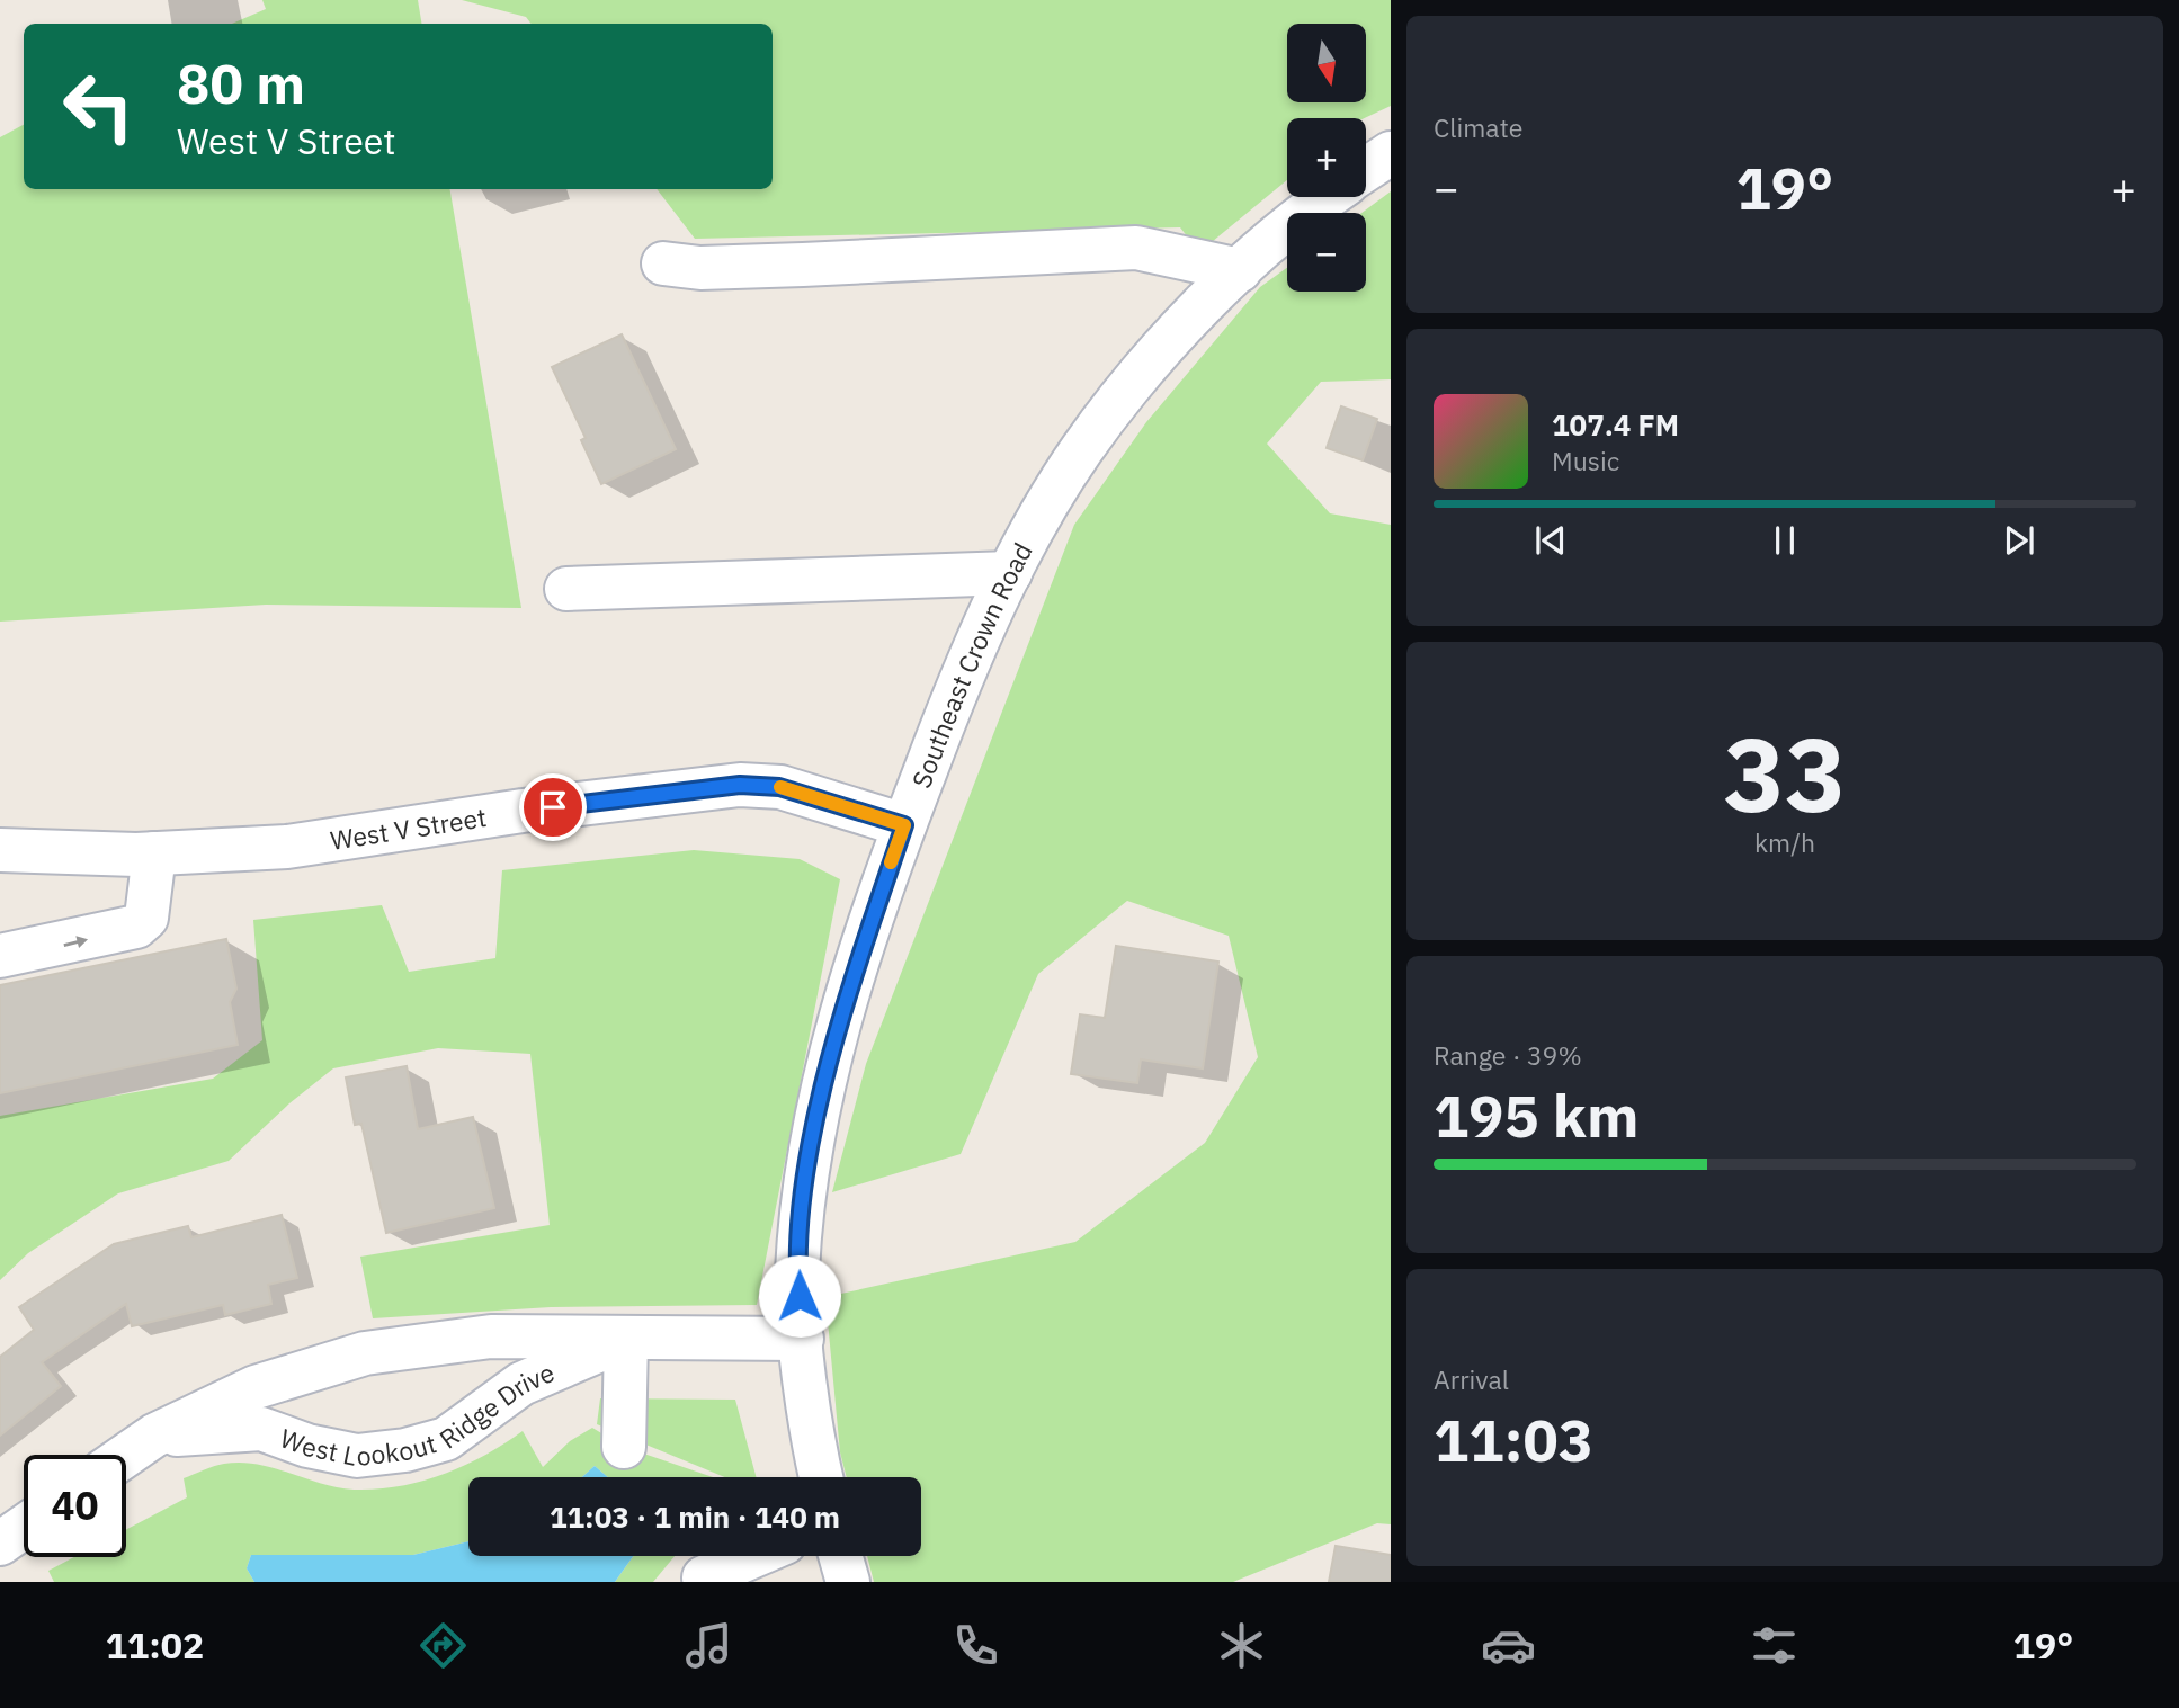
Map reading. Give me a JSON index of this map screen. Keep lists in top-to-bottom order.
{
  "streets": {
    "street": ["Southeast Crown Road", "West V Street", "West Lookout Ridge Drive"]
  },
  "crossings": [
    ["Southeast Crown Road", "West V Street"],
    ["Southeast Crown Road", "West Lookout Ridge Drive"]
  ],
  "north": "bottom",
  "page": {
    "tile": [
      "Climate",
      ["33", "km/h"],
      ["Range · 39%", "195 km"],
      ["Arrival", "11:03"]
    ],
    "map_buttons": ["+", "−"],
    "turn": ["80 m", "West V Street"],
    "heat": ["−", "19°", "+"],
    "song": ["107.4 FM", "Music"],
    "limit": "40",
    "trip": "11:03 · 1 min · 140 m",
    "tabs": ["11:02", "19°"]
  }
}
